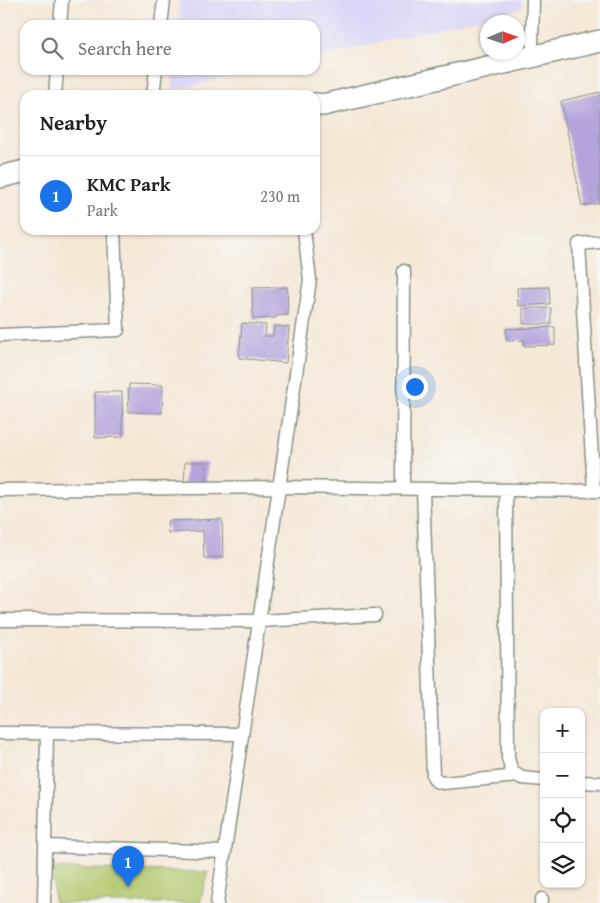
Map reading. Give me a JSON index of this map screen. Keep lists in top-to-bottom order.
{
  "north": "right",
  "page": {
    "search": "Search here",
    "heading": "Nearby",
    "list": [
      {
        "mark": "1",
        "name": "KMC Park",
        "note": "Park",
        "value": "230 m"
      }
    ],
    "map_buttons": ["+", "−"],
    "pins": "1"
  }
}
